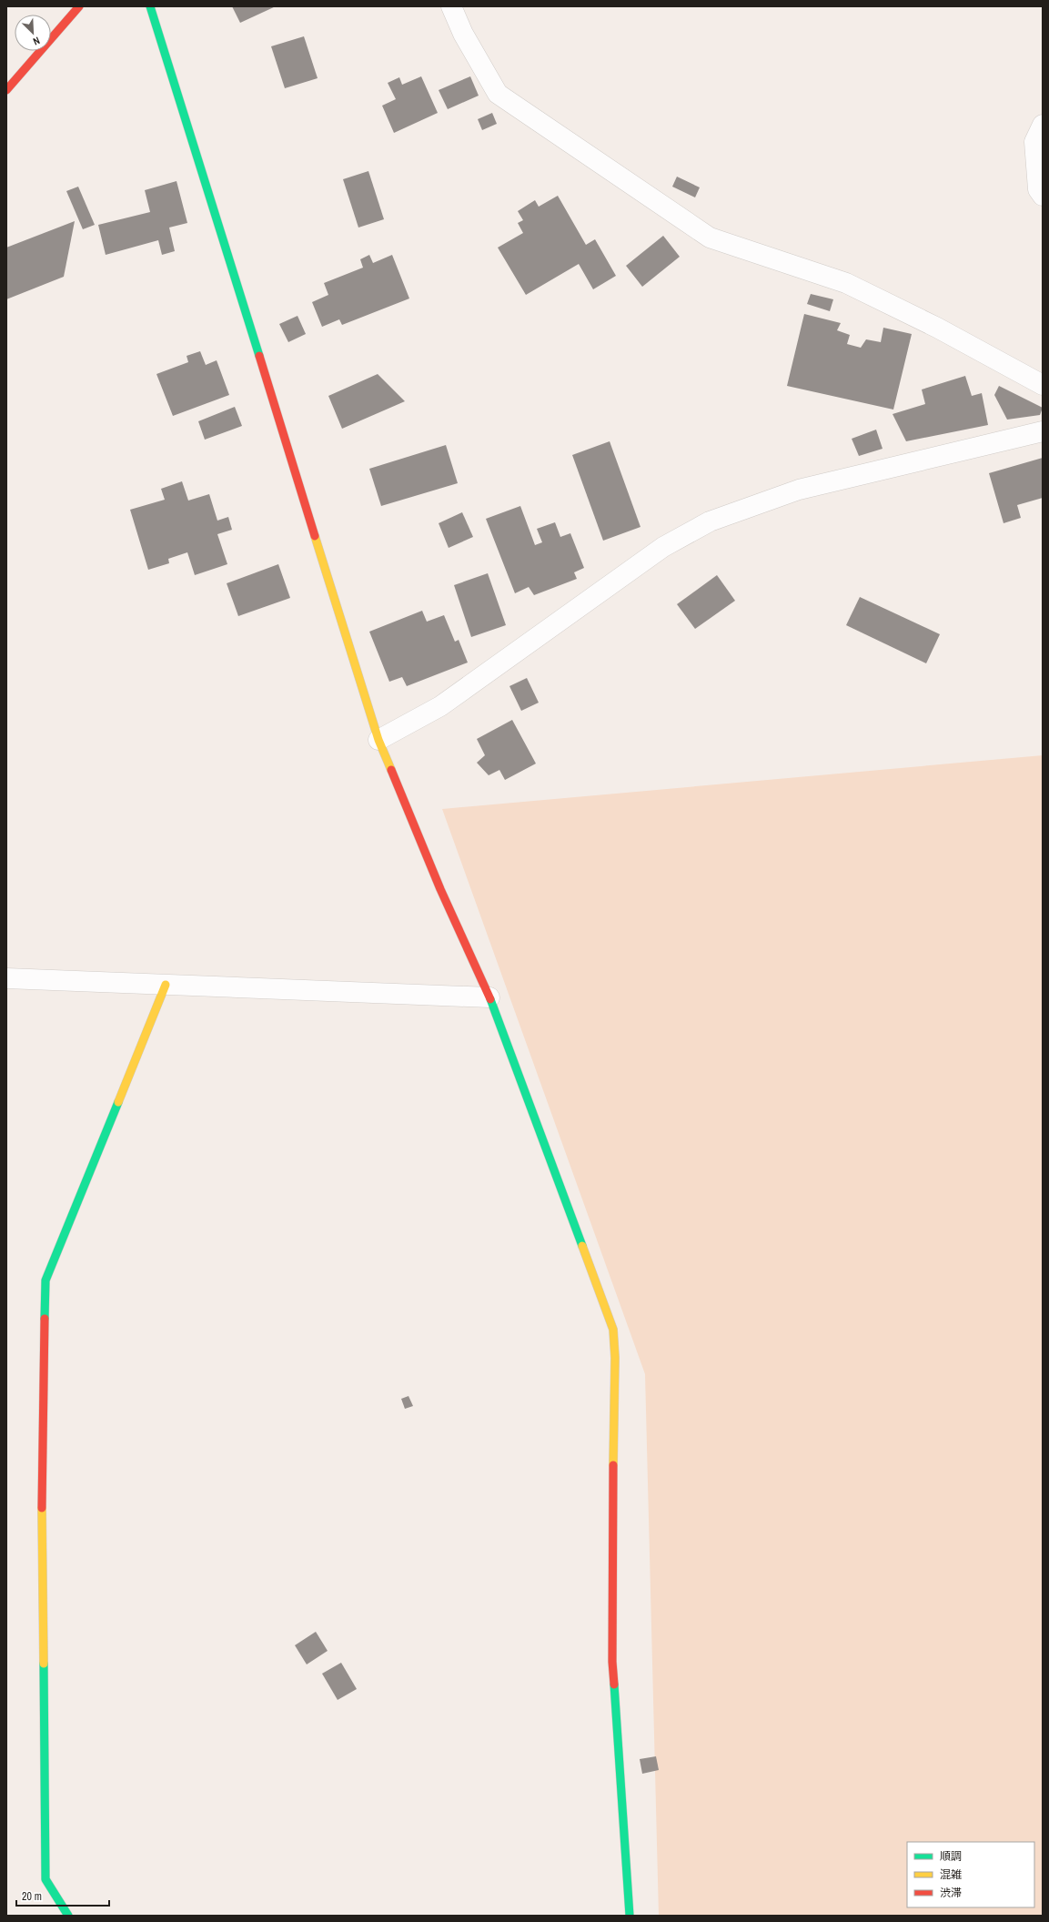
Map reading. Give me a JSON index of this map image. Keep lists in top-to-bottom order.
{
  "legend": ["順調", "混雑", "渋滞"],
  "scale_bar": "20 m",
  "north": "bottom right"
}
